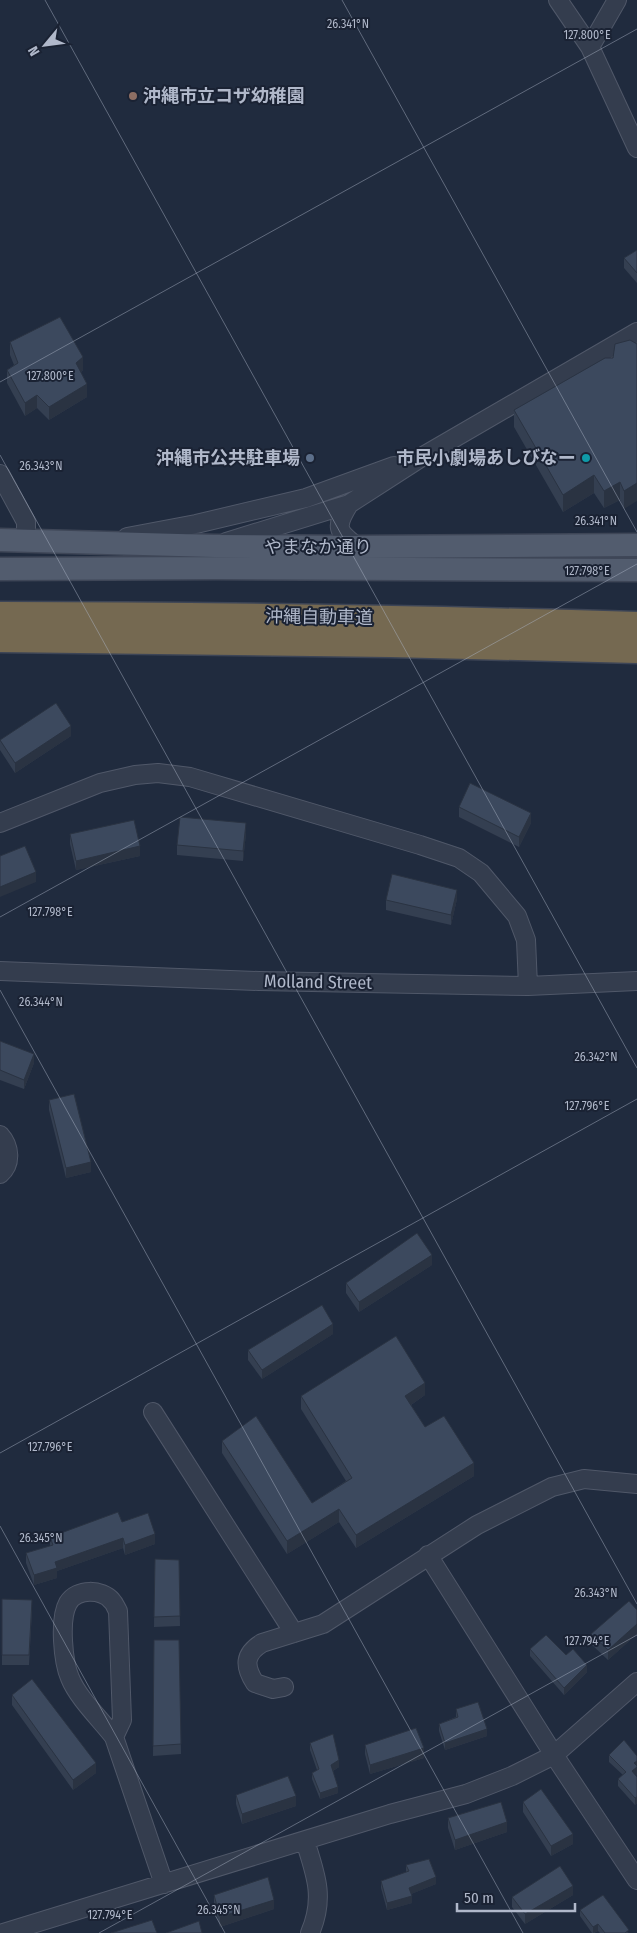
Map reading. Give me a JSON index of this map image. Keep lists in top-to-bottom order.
{
  "streets": {
    "highway": ["沖縄自動車道"],
    "main road": ["やまなか通り"],
    "street": ["Molland Street"]
  },
  "places": ["沖縄市立コザ幼稚園", "沖縄市公共駐車場", "市民小劇場あしびなー"],
  "scale_bar": "50 m",
  "north": "bottom left",
  "coordinates": [
    "26.341°N",
    "127.800°E",
    "26.343°N",
    "127.798°E",
    "26.344°N",
    "26.342°N",
    "127.796°E",
    "26.345°N",
    "127.794°E"
  ]
}
